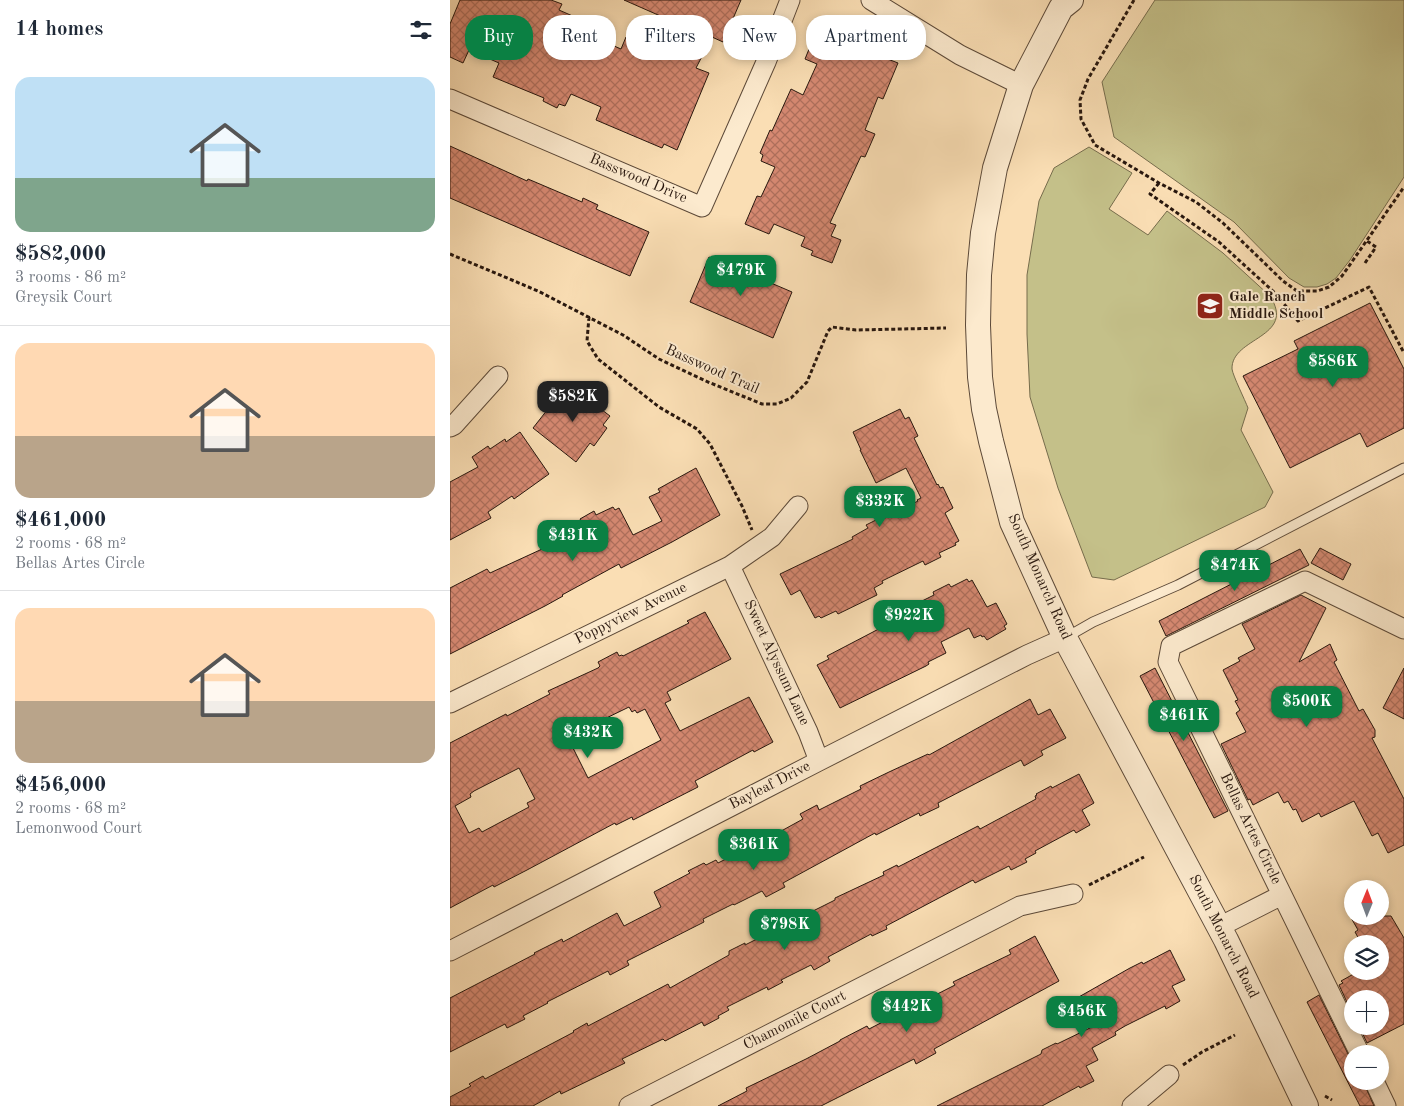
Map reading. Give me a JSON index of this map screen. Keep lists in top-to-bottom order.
{
  "streets": {
    "street": [
      "Basswood Drive",
      "South Monarch Road",
      "Poppyview Avenue",
      "Sweet Alyssum Lane",
      "Bayleaf Drive",
      "Bellas Artes Circle",
      "Chamomile Court"
    ],
    "path": ["Basswood Trail"]
  },
  "crossings": [
    ["South Monarch Road", "Bayleaf Drive"],
    ["South Monarch Road", "Bellas Artes Circle"],
    ["Poppyview Avenue", "Sweet Alyssum Lane"],
    ["Sweet Alyssum Lane", "Bayleaf Drive"]
  ],
  "places": {
    "school or university": ["Gale Ranch Middle School"]
  },
  "north": "top",
  "page": {
    "heading": "14 homes",
    "chip": [
      "Buy",
      "Rent",
      "Filters",
      "New",
      "Apartment"
    ],
    "list": [
      {
        "name": "$582,000",
        "note": "3 rooms · 86 m² · Greysik Court"
      },
      {
        "name": "$461,000",
        "note": "2 rooms · 68 m² · Bellas Artes Circle"
      },
      {
        "name": "$456,000",
        "note": "2 rooms · 68 m² · Lemonwood Court"
      }
    ],
    "price": [
      "$479K",
      "$586K",
      "$582K",
      "$332K",
      "$431K",
      "$474K",
      "$922K",
      "$500K",
      "$461K",
      "$432K",
      "$361K",
      "$798K",
      "$442K",
      "$456K"
    ],
    "map_buttons": ["+", "−"]
  }
}
